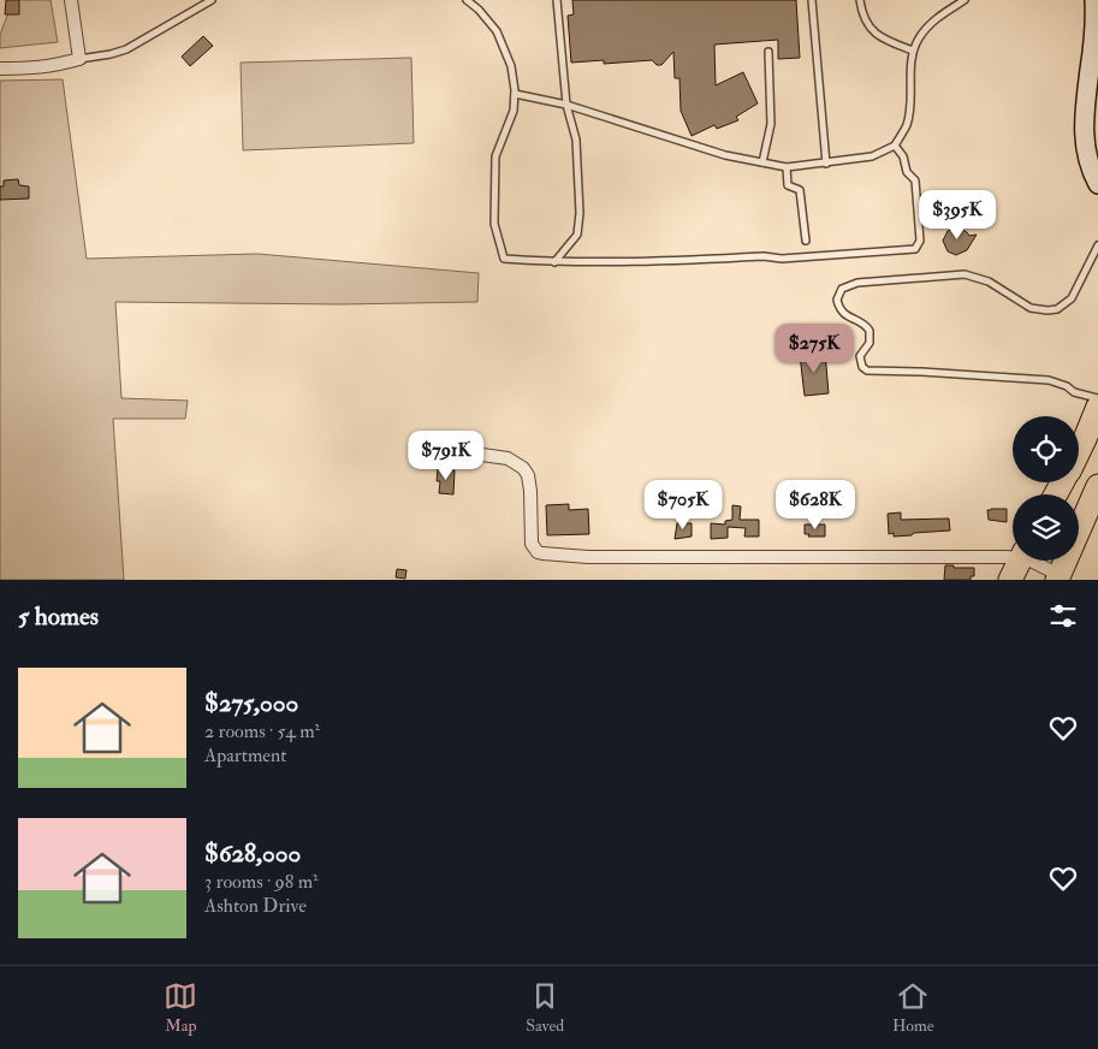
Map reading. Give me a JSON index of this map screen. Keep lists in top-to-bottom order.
{
  "page": {
    "price": [
      "$395K",
      "$275K",
      "$791K",
      "$705K",
      "$628K"
    ],
    "heading": "5 homes",
    "list": [
      {
        "name": "$275,000",
        "note": "2 rooms · 54 m² · Apartment"
      },
      {
        "name": "$628,000",
        "note": "3 rooms · 98 m² · Ashton Drive"
      }
    ],
    "tabs": ["Map", "Saved", "Home"]
  }
}
